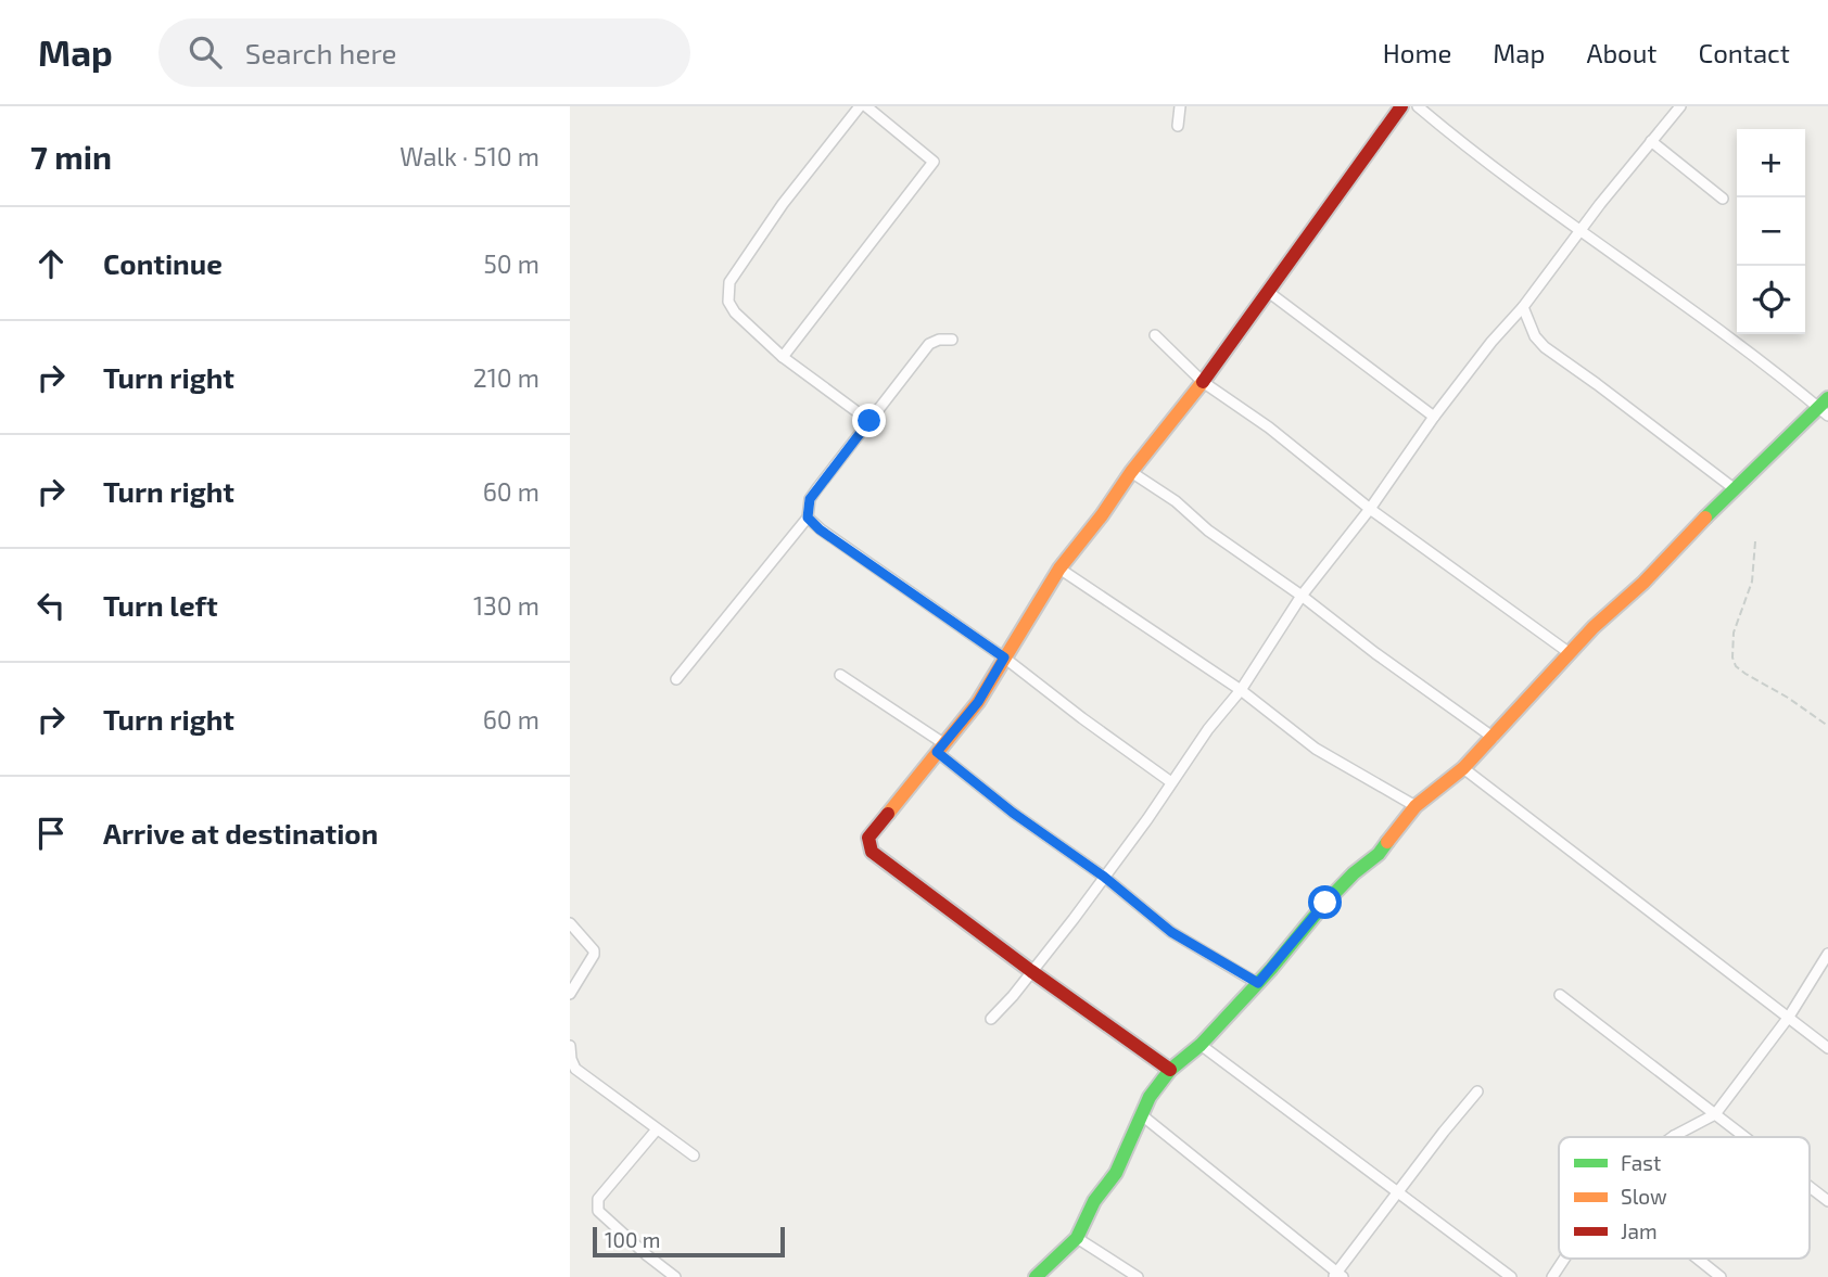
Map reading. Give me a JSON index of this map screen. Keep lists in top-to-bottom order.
{
  "legend": ["Fast", "Slow", "Jam"],
  "scale_bar": "100 m",
  "page": {
    "header": "Map",
    "search": "Search here",
    "nav": [
      "Home",
      "Map",
      "About",
      "Contact"
    ],
    "heading": ["7 min", "Walk · 510 m"],
    "map_buttons": ["+", "−"],
    "list": [
      ["Continue", "50 m"],
      ["Turn right", "210 m"],
      ["Turn right", "60 m"],
      ["Turn left", "130 m"],
      ["Turn right", "60 m"],
      "Arrive at destination"
    ],
    "scale": "100 m"
  }
}
